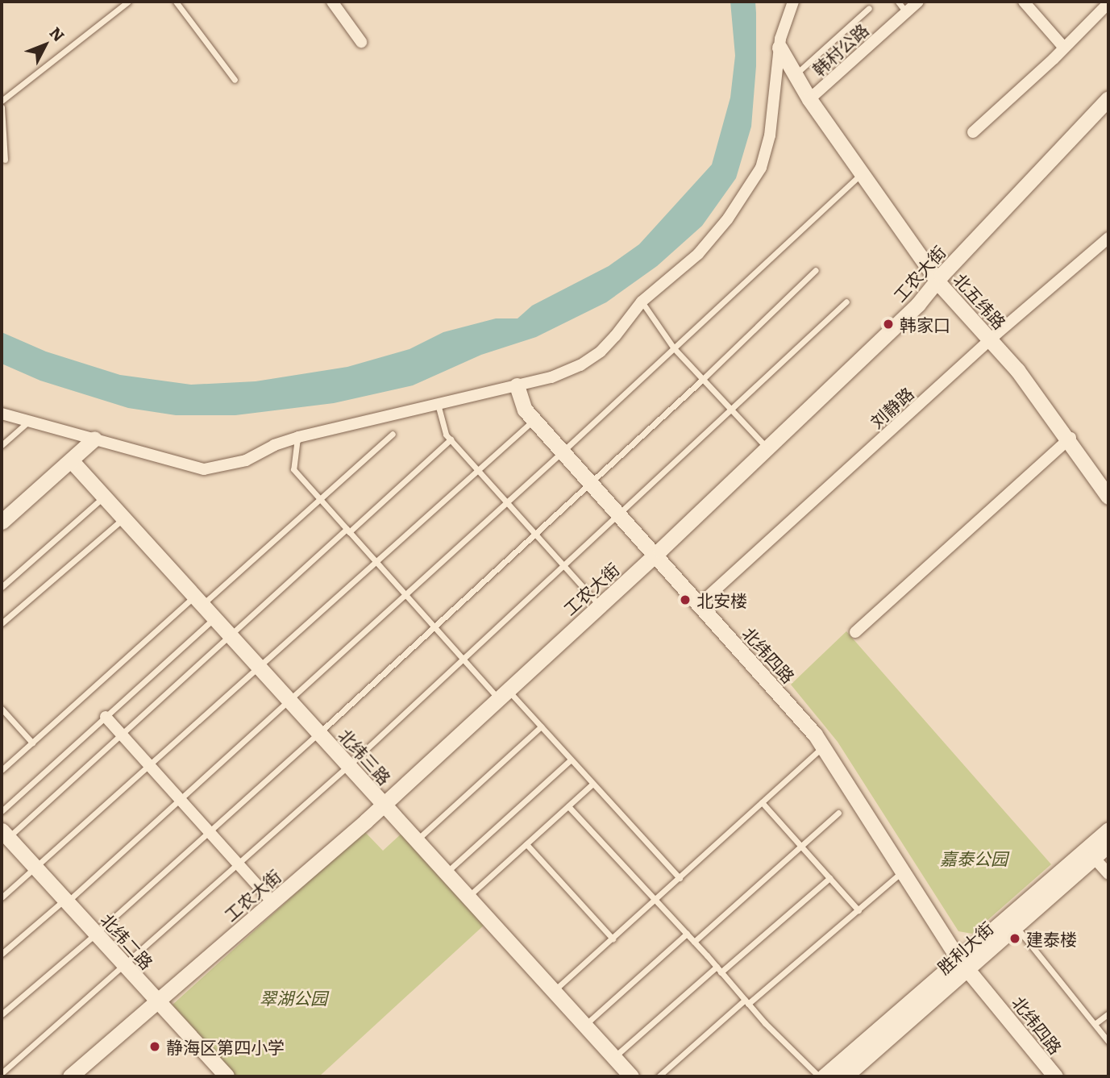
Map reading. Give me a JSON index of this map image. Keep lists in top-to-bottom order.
{
  "streets": {
    "street": [
      "韩村公路",
      "工农大街",
      "北五纬路",
      "刘静路",
      "北纬四路",
      "北纬三路",
      "北纬二路",
      "胜利大街"
    ]
  },
  "crossings": [
    ["韩村公路", "北五纬路"],
    ["工农大街", "北五纬路"],
    ["工农大街", "北纬四路"],
    ["工农大街", "北纬三路"],
    ["工农大街", "北纬二路"],
    ["北五纬路", "刘静路"],
    ["刘静路", "北纬四路"],
    ["北纬四路", "胜利大街"]
  ],
  "parks": ["嘉泰公园", "翠湖公园"],
  "places": [
    "韩家口",
    "北安楼",
    "建泰楼",
    "静海区第四小学"
  ],
  "north": "top right"
}
